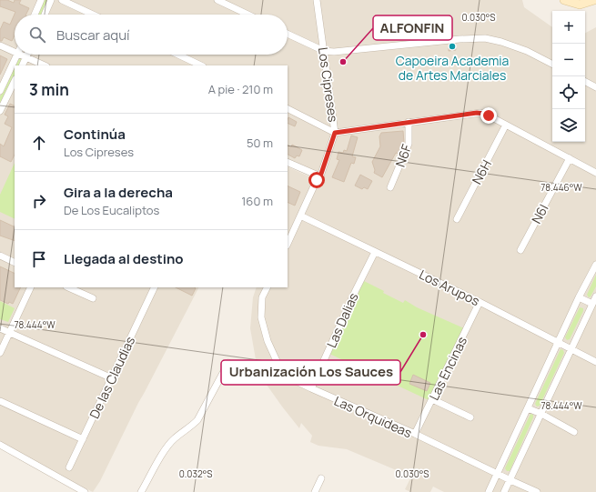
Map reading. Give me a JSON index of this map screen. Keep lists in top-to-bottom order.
{
  "streets": {
    "street": [
      "Los Cipreses",
      "N6F",
      "N6H",
      "N6I",
      "Los Arupos",
      "Las Dalias",
      "Las Encinas",
      "De las Claudias",
      "Las Orquideas"
    ]
  },
  "crossings": [
    ["Los Cipreses", "Los Arupos"],
    ["Los Arupos", "Las Dalias"],
    ["Los Arupos", "Las Encinas"],
    ["Las Dalias", "Las Orquideas"],
    ["Las Encinas", "Las Orquideas"]
  ],
  "places": ["Capoeira Academia de Artes Marciales", "ALFONFIN", "Urbanización Los Sauces"],
  "page": {
    "map_buttons": ["+", "−"],
    "search": "Buscar aquí",
    "heading": ["3 min", "A pie · 210 m"],
    "list": [
      ["Continúa", "Los Cipreses", "50 m"],
      ["Gira a la derecha", "De Los Eucaliptos", "160 m"],
      "Llegada al destino"
    ]
  },
  "coordinates": [
    "0.030°S",
    "78.446°W",
    "78.444°W",
    "0.032°S"
  ]
}
